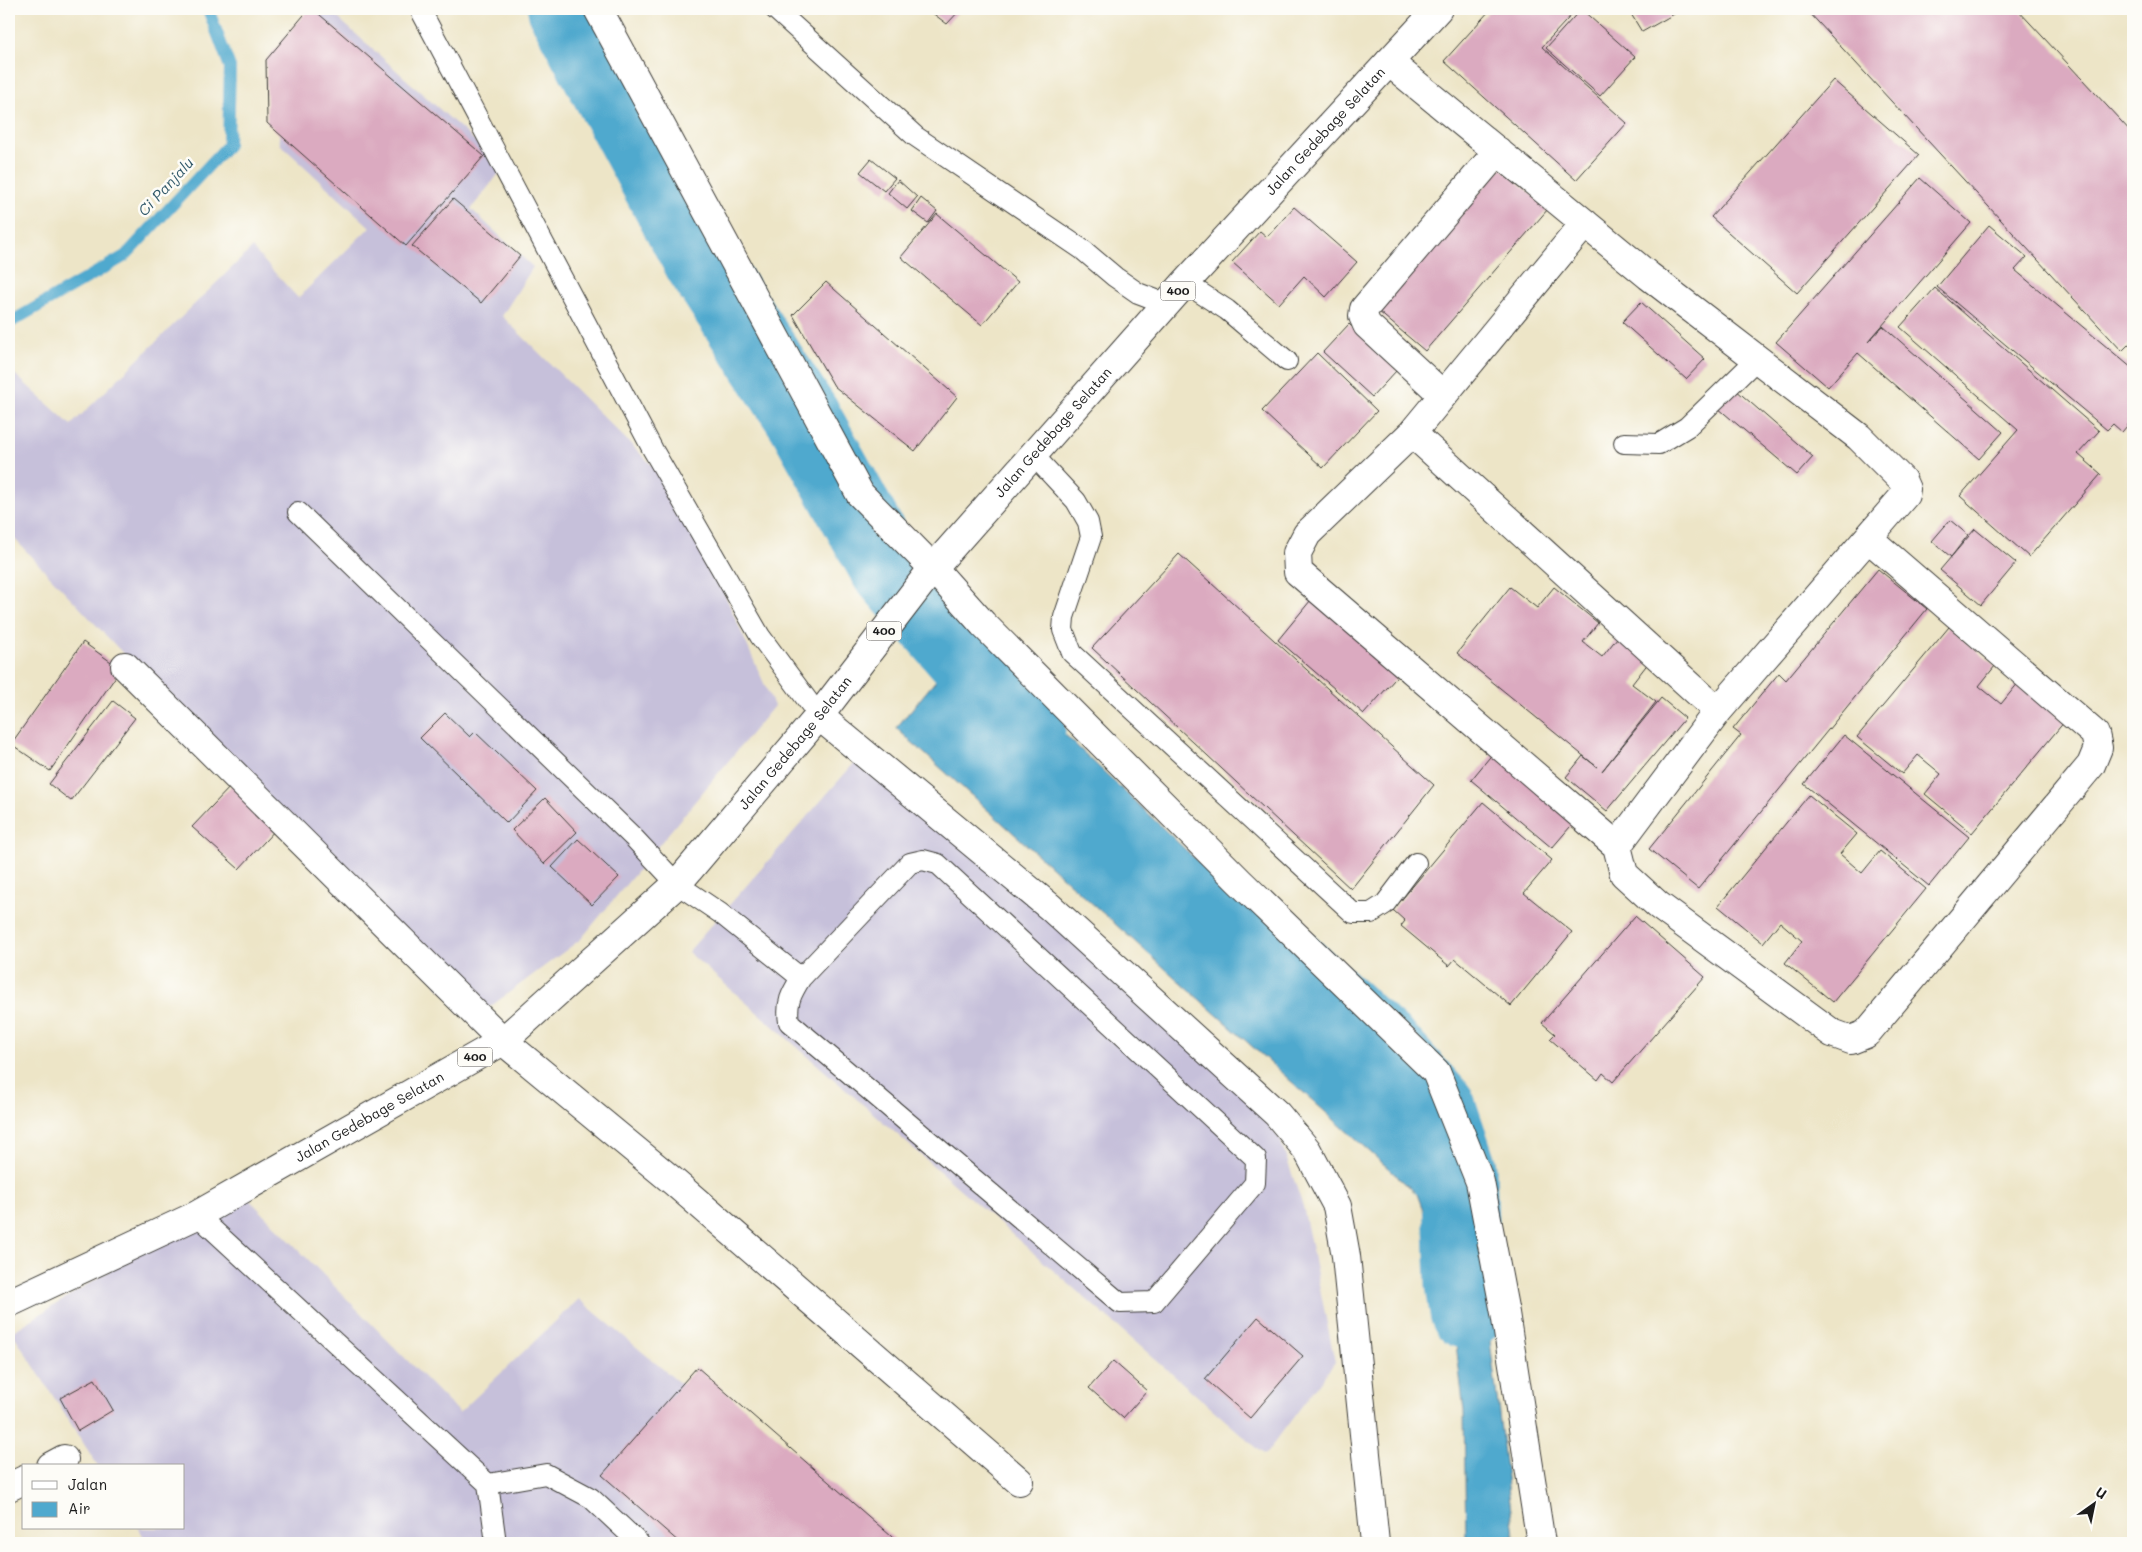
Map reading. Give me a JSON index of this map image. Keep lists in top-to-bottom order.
{
  "streets": {
    "street": ["Jalan Gedebage Selatan", "400"]
  },
  "water": ["Ci Panjalu"],
  "legend": ["Jalan", "Air"],
  "north": "top right"
}
